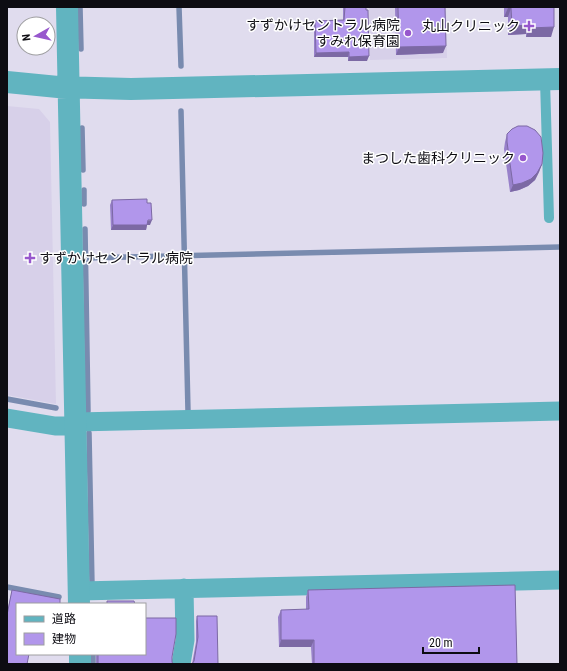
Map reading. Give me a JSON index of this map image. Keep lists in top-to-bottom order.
{
  "places": {
    "health": ["丸山クリニック", "すずかけセントラル病院"],
    "other": ["すずかけセントラル病院 すみれ保育園", "まつした歯科クリニック"]
  },
  "legend": ["道路", "建物"],
  "scale_bar": "20 m",
  "north": "left"
}
